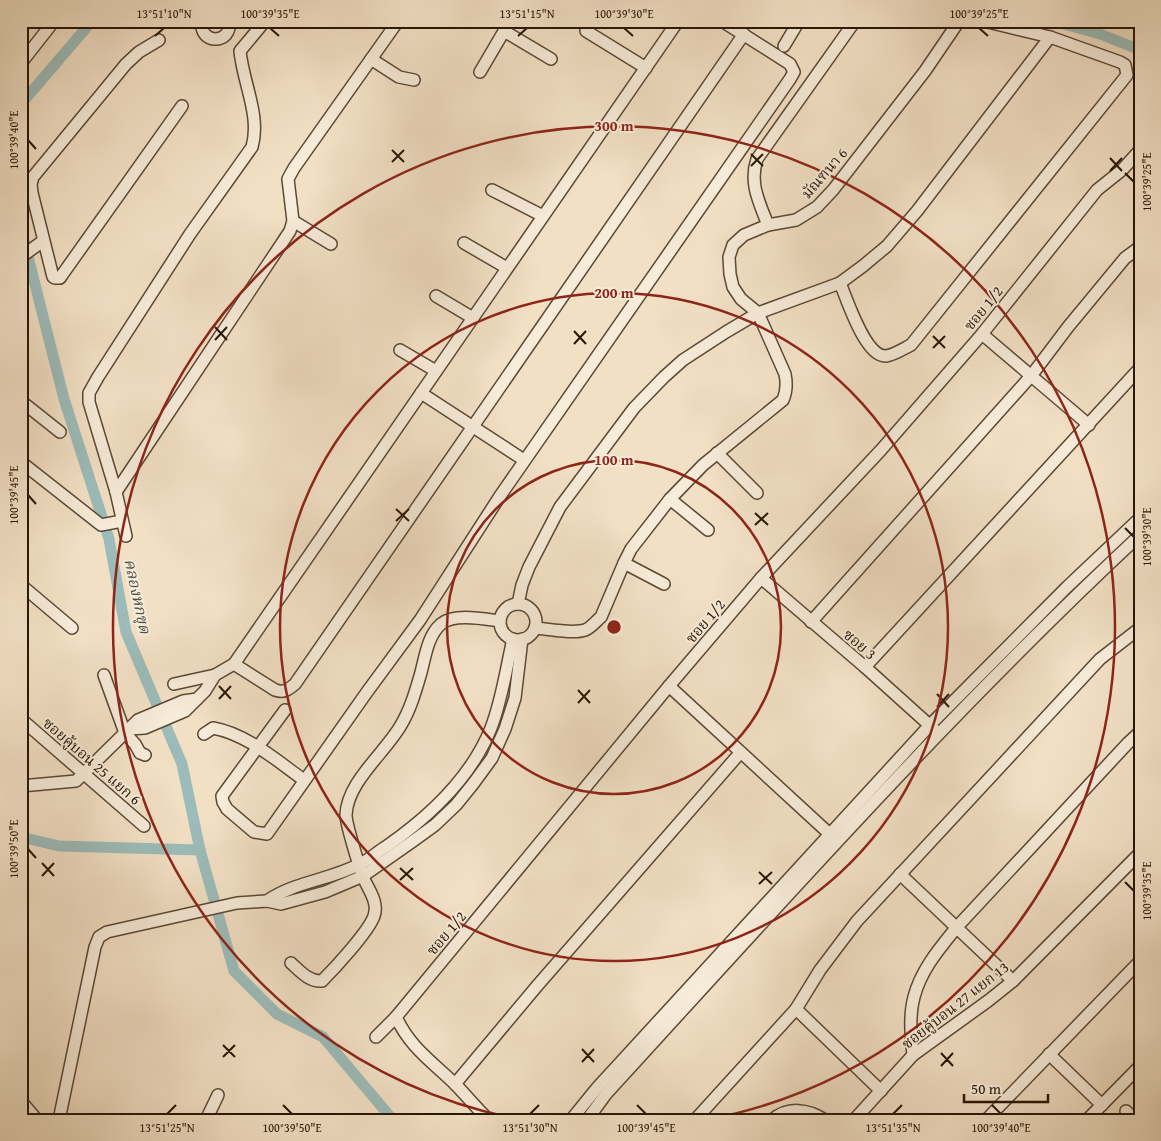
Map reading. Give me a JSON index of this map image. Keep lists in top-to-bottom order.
{
  "streets": {
    "street": [
      "มัณฑนา 6",
      "ซอย 1/2",
      "ซอย 3",
      "ซอยคู้บอน 25 แยก 6",
      "ซอยคู้บอน 27 แยก 13"
    ]
  },
  "crossings": [
    ["ซอย 1/2", "ซอย 3"]
  ],
  "water": ["คลองหกขุด"],
  "scale_bar": "50 m",
  "coordinates": [
    "13°51'10\"N",
    "100°39'35\"E",
    "13°51'15\"N",
    "100°39'30\"E",
    "100°39'25\"E",
    "100°39'40\"E",
    "100°39'45\"E",
    "100°39'50\"E",
    "13°51'25\"N",
    "13°51'30\"N",
    "13°51'35\"N"
  ],
  "rings": ["300 m", "200 m", "100 m"]
}
